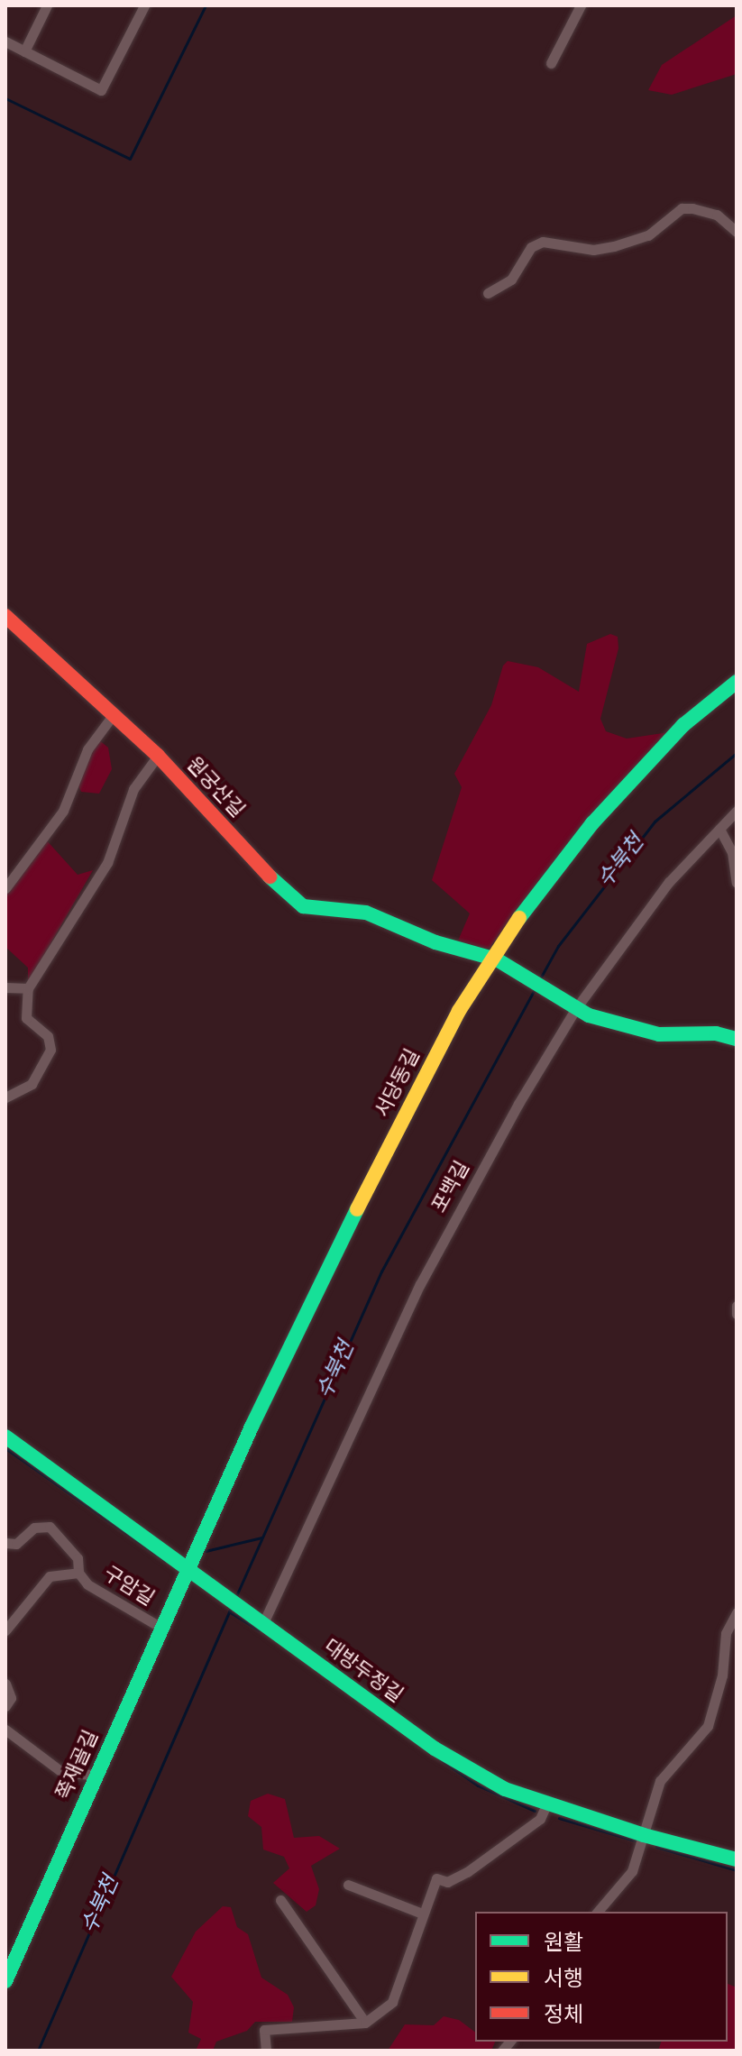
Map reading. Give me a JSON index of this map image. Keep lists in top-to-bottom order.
{
  "streets": {
    "street": [
      "원궁산길",
      "서당동길",
      "포백길",
      "구암길",
      "대방두정길",
      "쪽재골길"
    ]
  },
  "crossings": [
    ["원궁산길", "서당동길"],
    ["원궁산길", "포백길"],
    ["서당동길", "대방두정길"],
    ["서당동길", "쪽재골길"],
    ["포백길", "대방두정길"],
    ["구암길", "쪽재골길"],
    ["대방두정길", "쪽재골길"]
  ],
  "water": ["수북천"],
  "legend": ["원활", "서행", "정체"]
}
